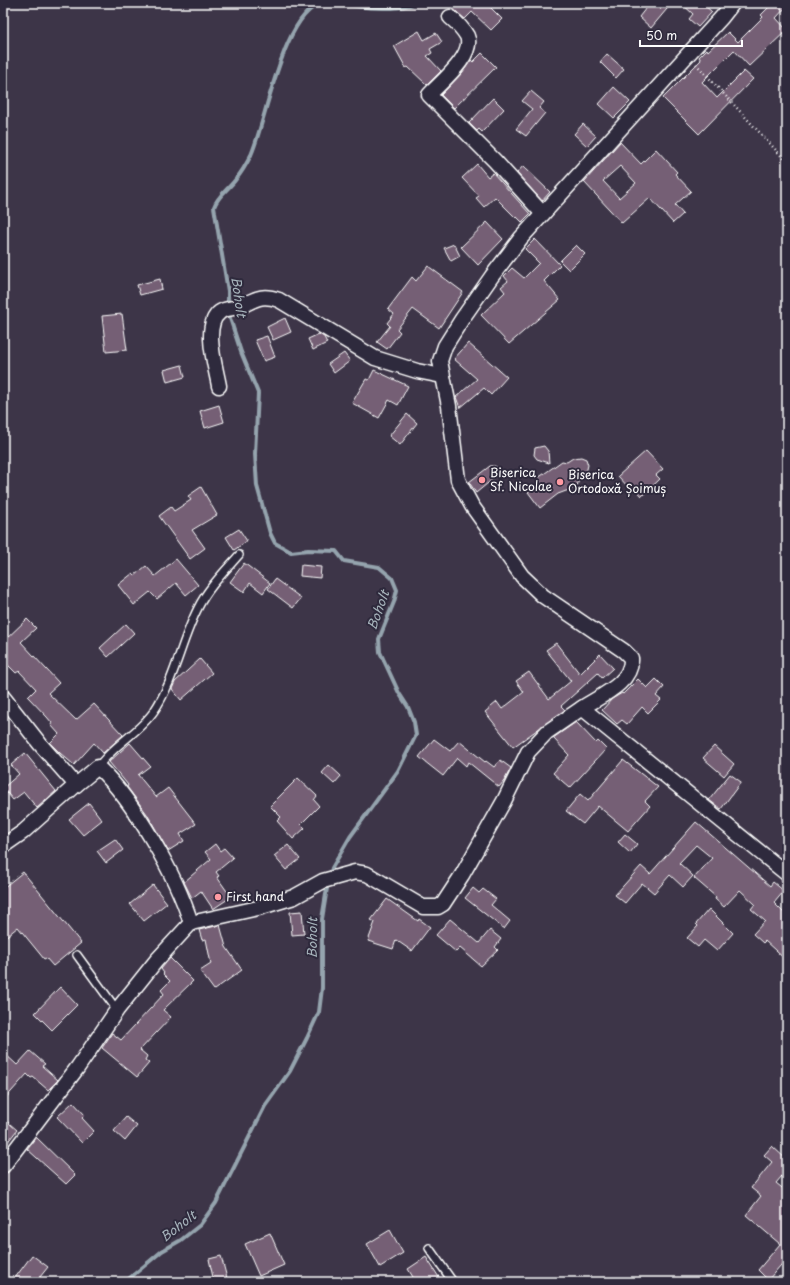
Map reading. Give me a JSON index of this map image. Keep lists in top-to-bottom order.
{
  "water": ["Boholt"],
  "places": ["Biserica Sf. Nicolae", "Biserica Ortodoxă Șoimuș", "First hand"],
  "scale_bar": "50 m"
}
